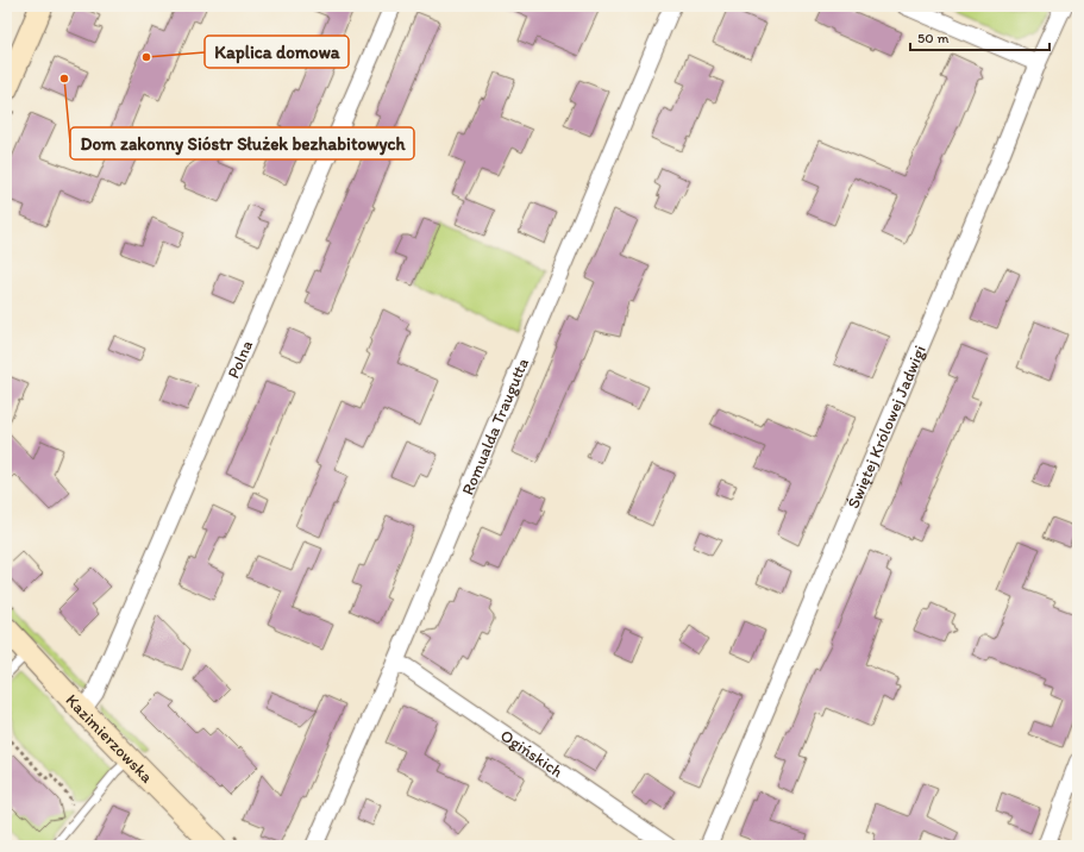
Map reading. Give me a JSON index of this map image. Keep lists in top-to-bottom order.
{
  "streets": {
    "main road": ["Kazimierzowska"],
    "street": [
      "Polna",
      "Romualda Traugutta",
      "Świętej Królowej Jadwigi",
      "Ogińskich"
    ]
  },
  "crossings": [
    ["Polna", "Kazimierzowska"],
    ["Romualda Traugutta", "Ogińskich"]
  ],
  "places": ["Kaplica domowa", "Dom zakonny Sióstr Służek bezhabitowych"],
  "scale_bar": "50 m"
}
